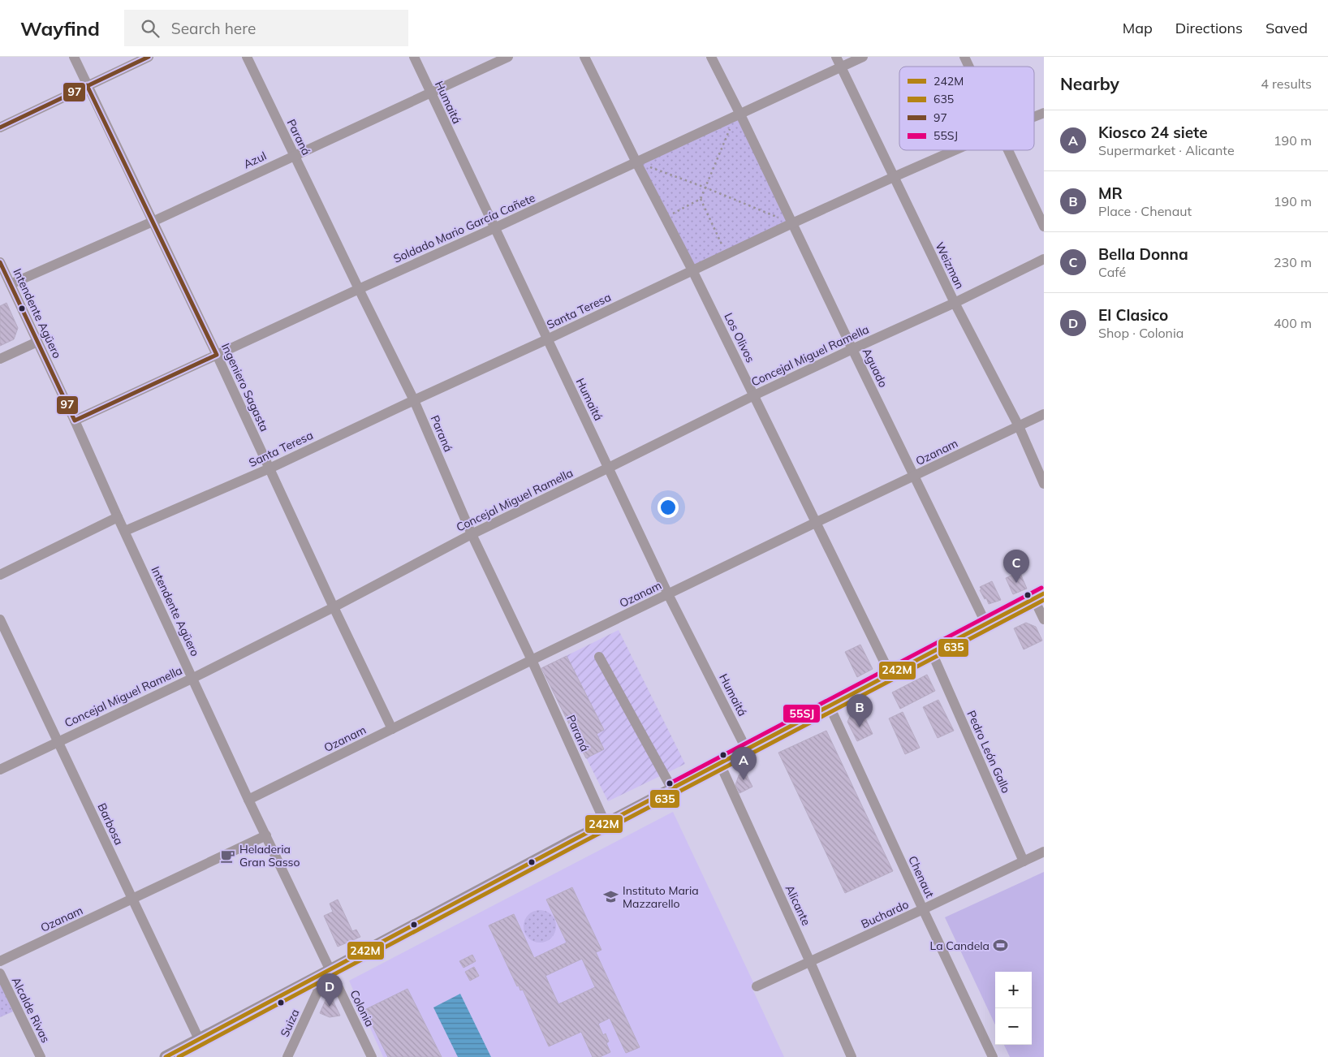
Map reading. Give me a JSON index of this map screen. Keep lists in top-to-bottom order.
{
  "streets": {
    "street": [
      "Humaitá",
      "Paraná",
      "Azul",
      "Soldado Mario García Cañete",
      "Weizman",
      "Santa Teresa",
      "Intendente Agüero",
      "Los Olivos",
      "Concejal Miguel Ramella",
      "Aguado",
      "Ingeniero Sagasta",
      "Ozanam",
      "Pedro León Gallo",
      "Barbosa",
      "Chenaut",
      "Alicante",
      "Buchardo",
      "Colonia",
      "Alcalde Rivas",
      "Suiza"
    ]
  },
  "crossings": [
    ["Humaitá", "Azul"],
    ["Humaitá", "Soldado Mario García Cañete"],
    ["Humaitá", "Santa Teresa"],
    ["Humaitá", "Concejal Miguel Ramella"],
    ["Humaitá", "Ozanam"],
    ["Paraná", "Azul"],
    ["Paraná", "Soldado Mario García Cañete"],
    ["Paraná", "Santa Teresa"],
    ["Paraná", "Concejal Miguel Ramella"],
    ["Paraná", "Ozanam"],
    ["Azul", "Intendente Agüero"],
    ["Azul", "Ingeniero Sagasta"],
    ["Soldado Mario García Cañete", "Weizman"],
    ["Soldado Mario García Cañete", "Intendente Agüero"],
    ["Soldado Mario García Cañete", "Los Olivos"],
    ["Soldado Mario García Cañete", "Aguado"],
    ["Soldado Mario García Cañete", "Ingeniero Sagasta"],
    ["Weizman", "Santa Teresa"],
    ["Weizman", "Concejal Miguel Ramella"],
    ["Weizman", "Ozanam"],
    ["Santa Teresa", "Intendente Agüero"],
    ["Santa Teresa", "Los Olivos"],
    ["Santa Teresa", "Aguado"],
    ["Santa Teresa", "Ingeniero Sagasta"],
    ["Intendente Agüero", "Concejal Miguel Ramella"],
    ["Intendente Agüero", "Ozanam"],
    ["Intendente Agüero", "Colonia"],
    ["Intendente Agüero", "Suiza"],
    ["Los Olivos", "Concejal Miguel Ramella"],
    ["Los Olivos", "Ozanam"],
    ["Concejal Miguel Ramella", "Aguado"],
    ["Concejal Miguel Ramella", "Ingeniero Sagasta"],
    ["Concejal Miguel Ramella", "Barbosa"],
    ["Aguado", "Ozanam"],
    ["Ingeniero Sagasta", "Ozanam"],
    ["Ozanam", "Barbosa"],
    ["Pedro León Gallo", "Buchardo"],
    ["Chenaut", "Buchardo"],
    ["Alicante", "Buchardo"],
    ["Colonia", "Suiza"]
  ],
  "places": {
    "cafe": ["Heladeria Gran Sasso"],
    "school or university": ["Instituto Maria Mazzarello"],
    "sports": ["La Candela"]
  },
  "lines": [
    "transit line 97",
    "transit line 55SJ",
    "transit line 242M",
    "transit line 635"
  ],
  "legend": [
    "242M",
    "635",
    "97",
    "55SJ"
  ],
  "page": {
    "header": "Wayfind",
    "search": "Search here",
    "nav": ["Map", "Directions", "Saved"],
    "heading": ["Nearby", "4 results"],
    "list": [
      {
        "mark": "A",
        "name": "Kiosco 24 siete",
        "note": "Supermarket · Alicante",
        "value": "190 m"
      },
      {
        "mark": "B",
        "name": "MR",
        "note": "Place · Chenaut",
        "value": "190 m"
      },
      {
        "mark": "C",
        "name": "Bella Donna",
        "note": "Café",
        "value": "230 m"
      },
      {
        "mark": "D",
        "name": "El Clasico",
        "note": "Shop · Colonia",
        "value": "400 m"
      }
    ],
    "pins": [
      "C",
      "B",
      "A",
      "D"
    ],
    "map_buttons": ["+", "−"]
  }
}
